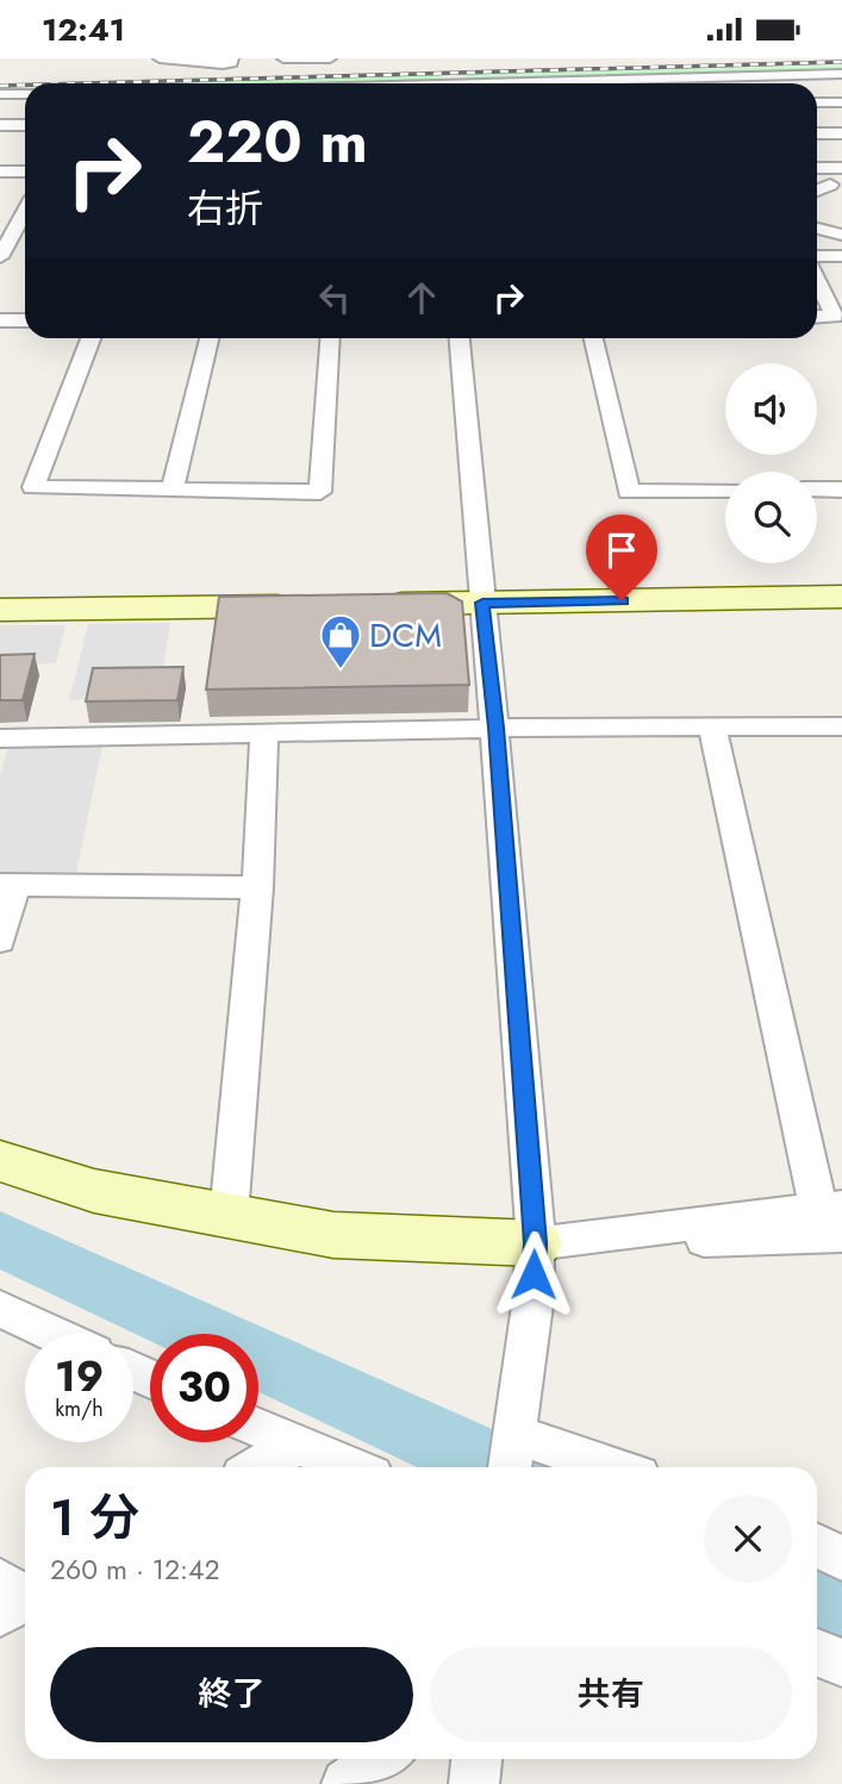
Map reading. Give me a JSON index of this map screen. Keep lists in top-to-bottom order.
{
  "places": {
    "shop": ["DCM"]
  },
  "page": {
    "status": "12:41",
    "turn": ["220 m", "右折"],
    "speed": "19 km/h",
    "limit": "30",
    "heading": ["1 分", "260 m · 12:42"],
    "buttons": ["終了", "共有"]
  }
}
